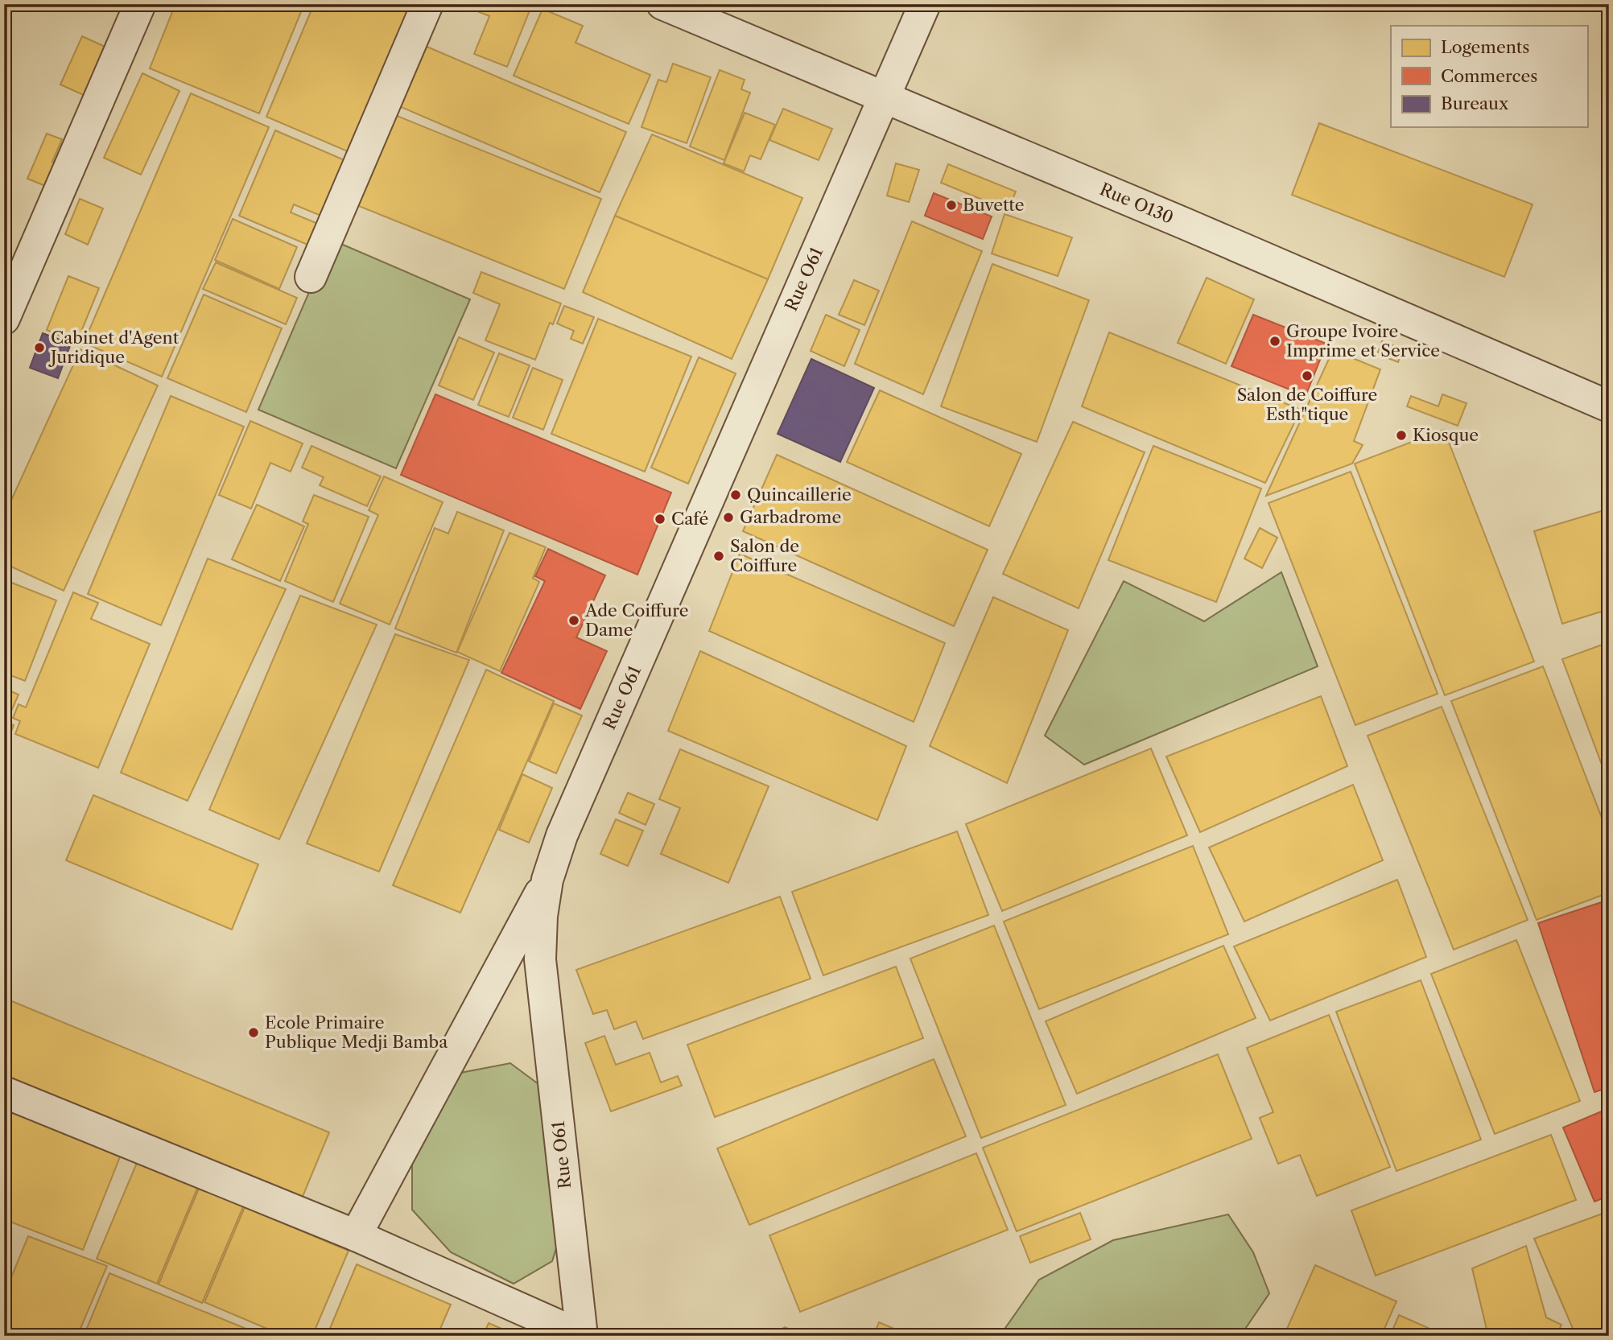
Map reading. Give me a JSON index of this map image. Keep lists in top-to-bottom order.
{
  "streets": {
    "street": ["Rue O130", "Rue O61"]
  },
  "crossings": [
    ["Rue O130", "Rue O61"]
  ],
  "places": [
    "Buvette",
    "Groupe Ivoire Imprime et Service",
    "Cabinet d'Agent Juridique",
    "Salon de Coiffure Esth\"tique",
    "Kiosque",
    "Quincaillerie",
    "Garbadrome",
    "Café",
    "Salon de Coiffure",
    "Ade Coiffure Dame",
    "Ecole Primaire Publique Medji Bamba"
  ],
  "legend": ["Logements", "Commerces", "Bureaux"]
}
